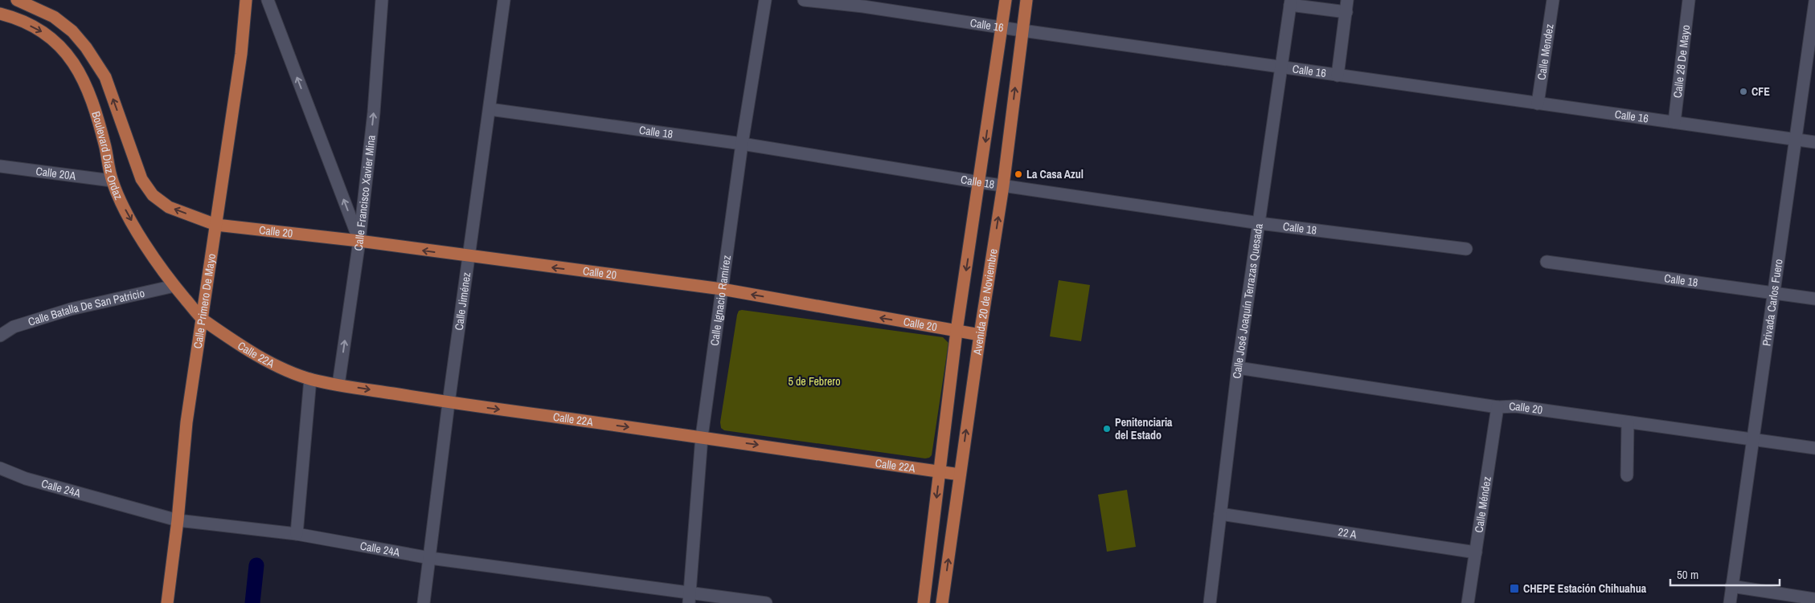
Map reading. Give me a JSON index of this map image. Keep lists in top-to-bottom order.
{
  "streets": {
    "main road": [
      "Boulevard Díaz Ordaz",
      "Calle 20",
      "Calle Primero De Mayo",
      "Avenida 20 de Noviembre",
      "Calle 22A"
    ],
    "street": [
      "Calle 16",
      "Calle Mendez",
      "Calle 28 De Mayo",
      "Calle 18",
      "Calle 20A",
      "Calle Francisco Xavier Mina",
      "Calle Jiménez",
      "Calle Ignacio Ramírez",
      "Calle José Joaquín Terrazas Quesada",
      "Privada Carlos Fuero",
      "Calle Batalla De San Patricio",
      "Calle 24A",
      "Calle Méndez",
      "22 A"
    ]
  },
  "crossings": [
    ["Calle 16", "Calle Mendez"],
    ["Calle 16", "Calle 28 De Mayo"],
    ["Calle 16", "Calle José Joaquín Terrazas Quesada"],
    ["Calle 16", "Avenida 20 de Noviembre"],
    ["Calle 16", "Privada Carlos Fuero"],
    ["Calle 18", "Calle Jiménez"],
    ["Calle 18", "Calle Ignacio Ramírez"],
    ["Calle 18", "Calle José Joaquín Terrazas Quesada"],
    ["Calle 18", "Avenida 20 de Noviembre"],
    ["Calle 18", "Privada Carlos Fuero"],
    ["Boulevard Díaz Ordaz", "Calle 20A"],
    ["Boulevard Díaz Ordaz", "Calle 20"],
    ["Boulevard Díaz Ordaz", "Calle Primero De Mayo"],
    ["Boulevard Díaz Ordaz", "Calle Batalla De San Patricio"],
    ["Boulevard Díaz Ordaz", "Calle 22A"],
    ["Calle Francisco Xavier Mina", "Calle 20"],
    ["Calle Francisco Xavier Mina", "Calle 22A"],
    ["Calle 20", "Calle Primero De Mayo"],
    ["Calle 20", "Calle Jiménez"],
    ["Calle 20", "Calle Ignacio Ramírez"],
    ["Calle 20", "Calle José Joaquín Terrazas Quesada"],
    ["Calle 20", "Avenida 20 de Noviembre"],
    ["Calle 20", "Privada Carlos Fuero"],
    ["Calle 20", "Calle Méndez"],
    ["Calle Primero De Mayo", "Calle 22A"],
    ["Calle Primero De Mayo", "Calle 24A"],
    ["Calle Jiménez", "Calle 22A"],
    ["Calle Jiménez", "Calle 24A"],
    ["Calle Ignacio Ramírez", "Calle 22A"],
    ["Calle Ignacio Ramírez", "Calle 24A"],
    ["Calle José Joaquín Terrazas Quesada", "22 A"],
    ["Avenida 20 de Noviembre", "Calle 22A"],
    ["Calle Méndez", "22 A"]
  ],
  "one_way": ["Calle Francisco Xavier Mina", "Calle 20", "Calle 22A"],
  "parks": ["5 de Febrero"],
  "places": {
    "other": ["CFE", "La Casa Azul", "Penitenciaria del Estado"],
    "transit": ["CHEPE Estación Chihuahua"]
  },
  "scale_bar": "50 m"
}
